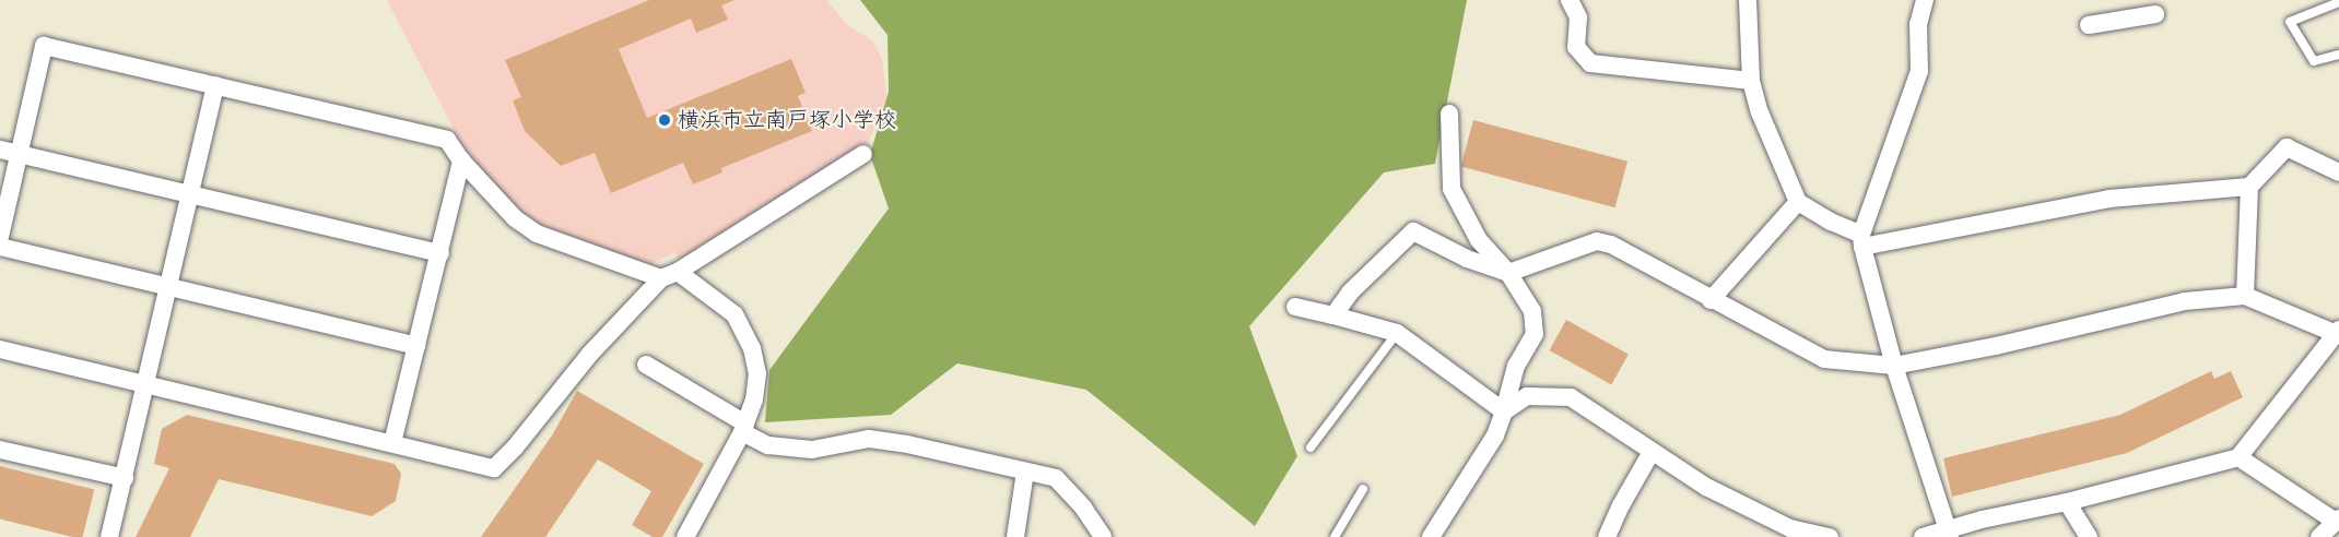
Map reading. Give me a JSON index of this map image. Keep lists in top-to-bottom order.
{
  "places": ["横浜市立南戸塚小学校"]
}
